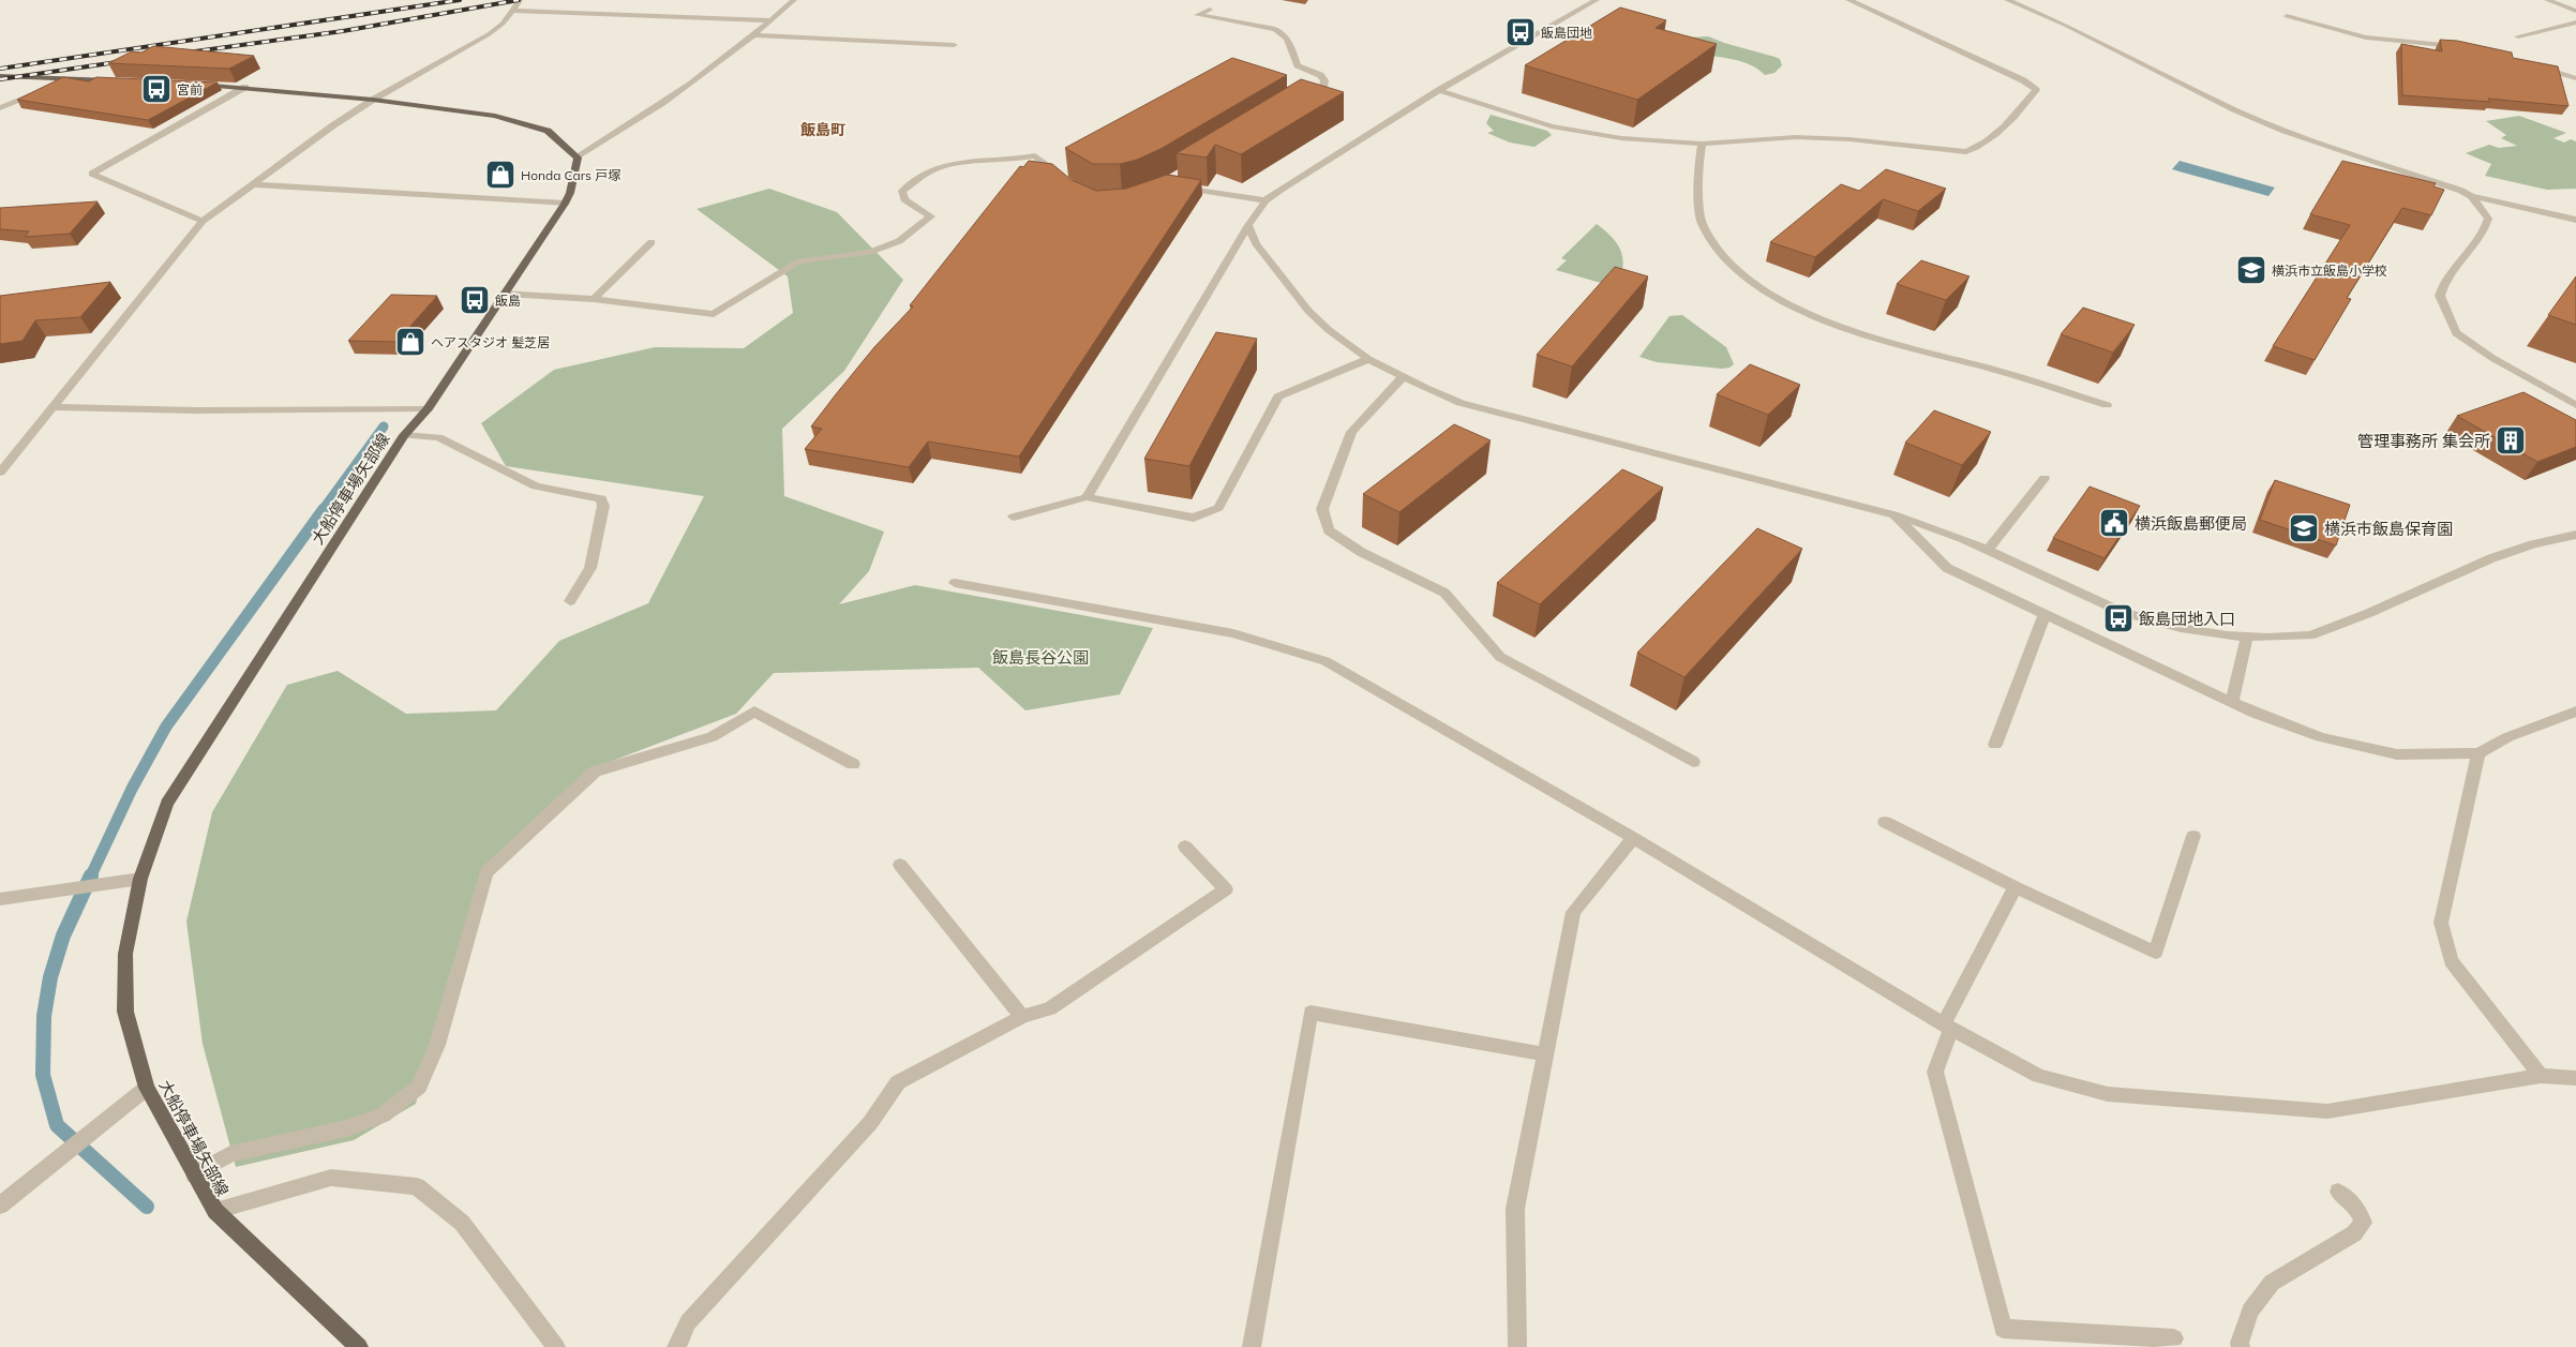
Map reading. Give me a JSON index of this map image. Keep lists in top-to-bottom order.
{
  "streets": {
    "main road": ["大船停車場矢部線"]
  },
  "districts": ["飯島町"],
  "parks": ["飯島長谷公園"],
  "places": {
    "bus stop": [
      "飯島団地",
      "宮前",
      "飯島",
      "飯島団地入口"
    ],
    "shop": ["Honda Cars 戸塚", "ヘアスタジオ 髪芝居"],
    "school or university": ["横浜市立飯島小学校", "横浜市飯島保育園"],
    "building": ["管理事務所 集会所"],
    "public building": ["横浜飯島郵便局"]
  }
}
